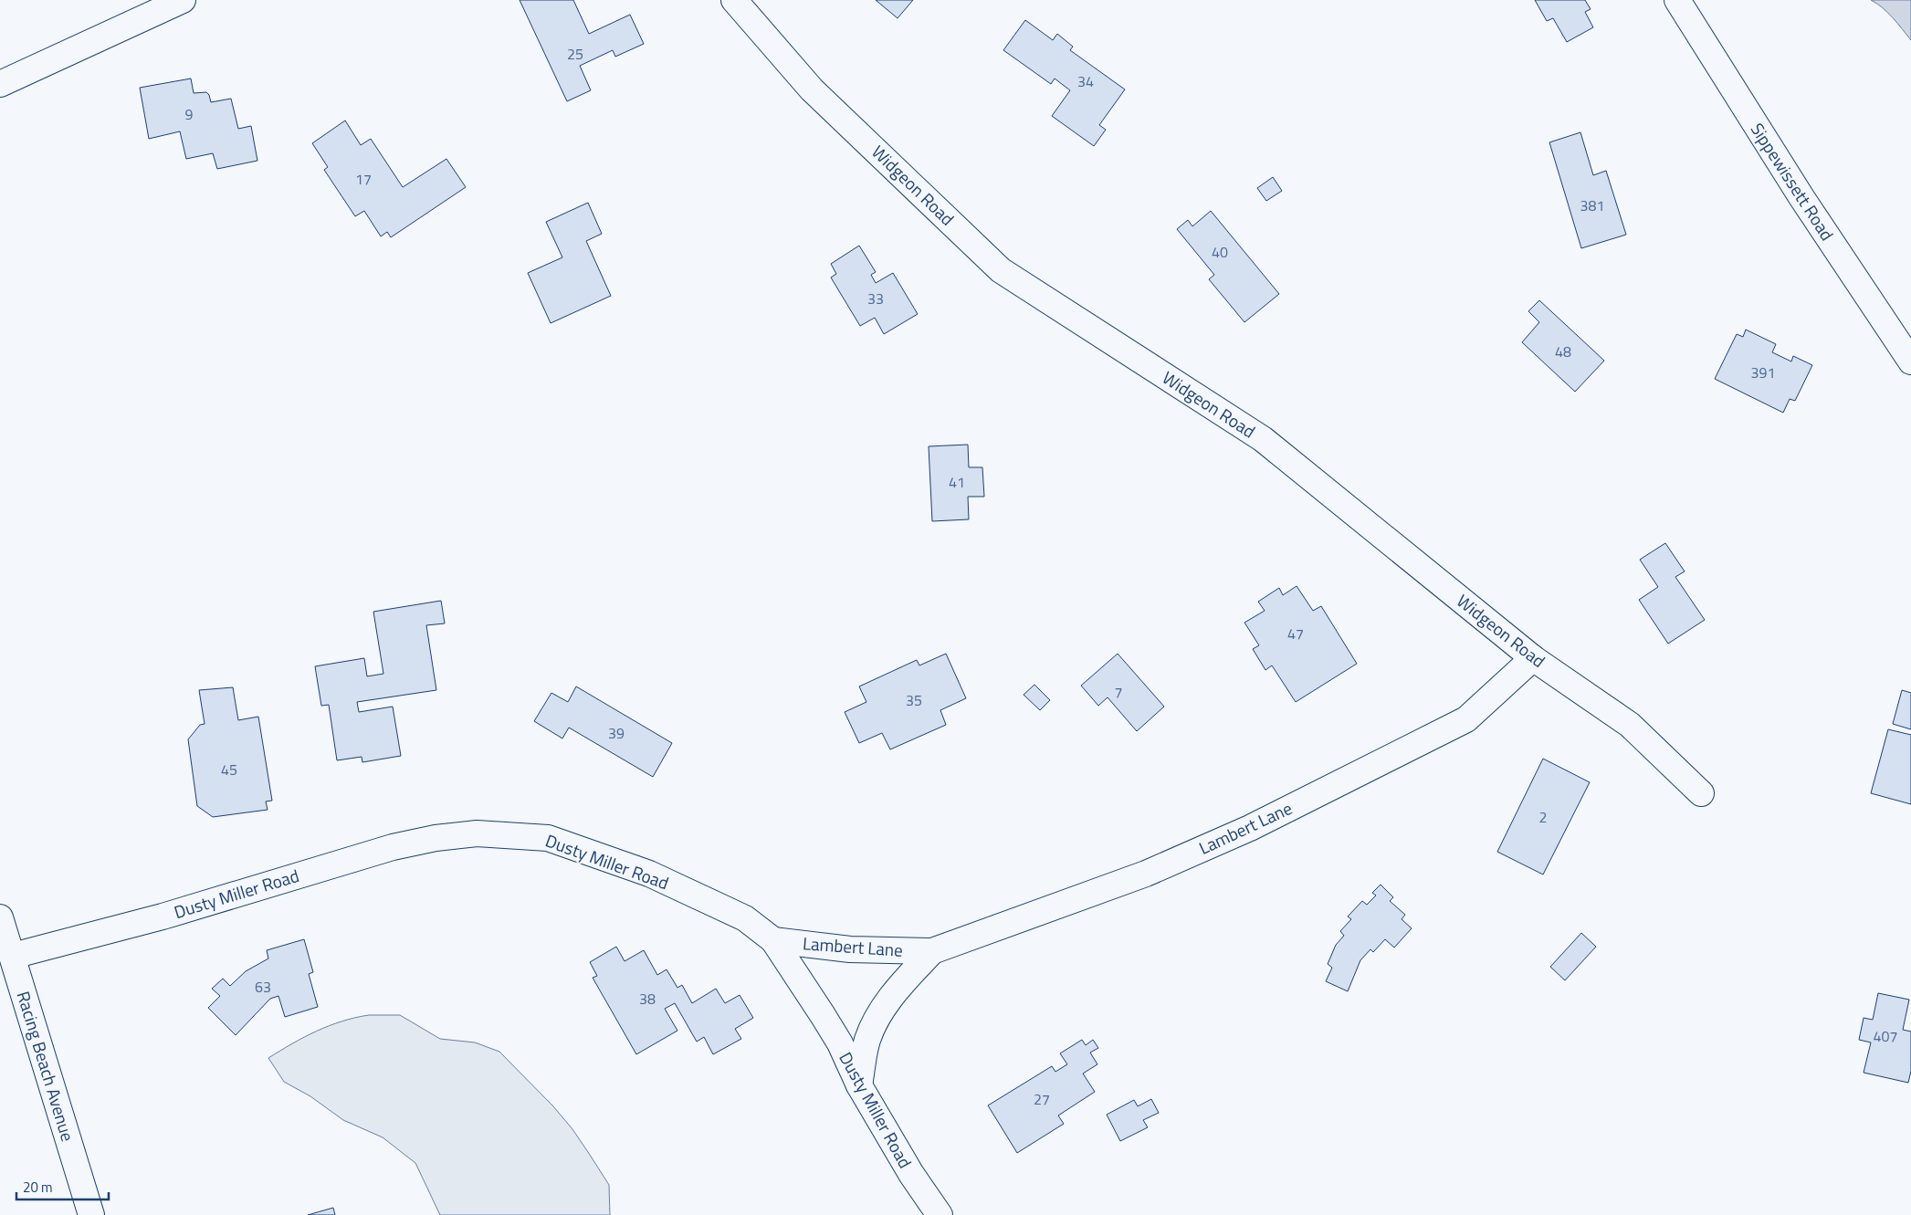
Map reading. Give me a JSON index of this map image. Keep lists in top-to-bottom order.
{
  "streets": {
    "street": [
      "Sippewissett Road",
      "Widgeon Road",
      "Lambert Lane",
      "Dusty Miller Road",
      "Racing Beach Avenue"
    ]
  },
  "crossings": [
    ["Widgeon Road", "Lambert Lane"],
    ["Lambert Lane", "Dusty Miller Road"],
    ["Dusty Miller Road", "Racing Beach Avenue"]
  ],
  "house_numbers": [
    "25",
    "34",
    "9",
    "17",
    "381",
    "40",
    "33",
    "48",
    "391",
    "41",
    "47",
    "7",
    "35",
    "39",
    "45",
    "2",
    "63",
    "38",
    "407",
    "27"
  ],
  "scale_bar": "20 m"
}
